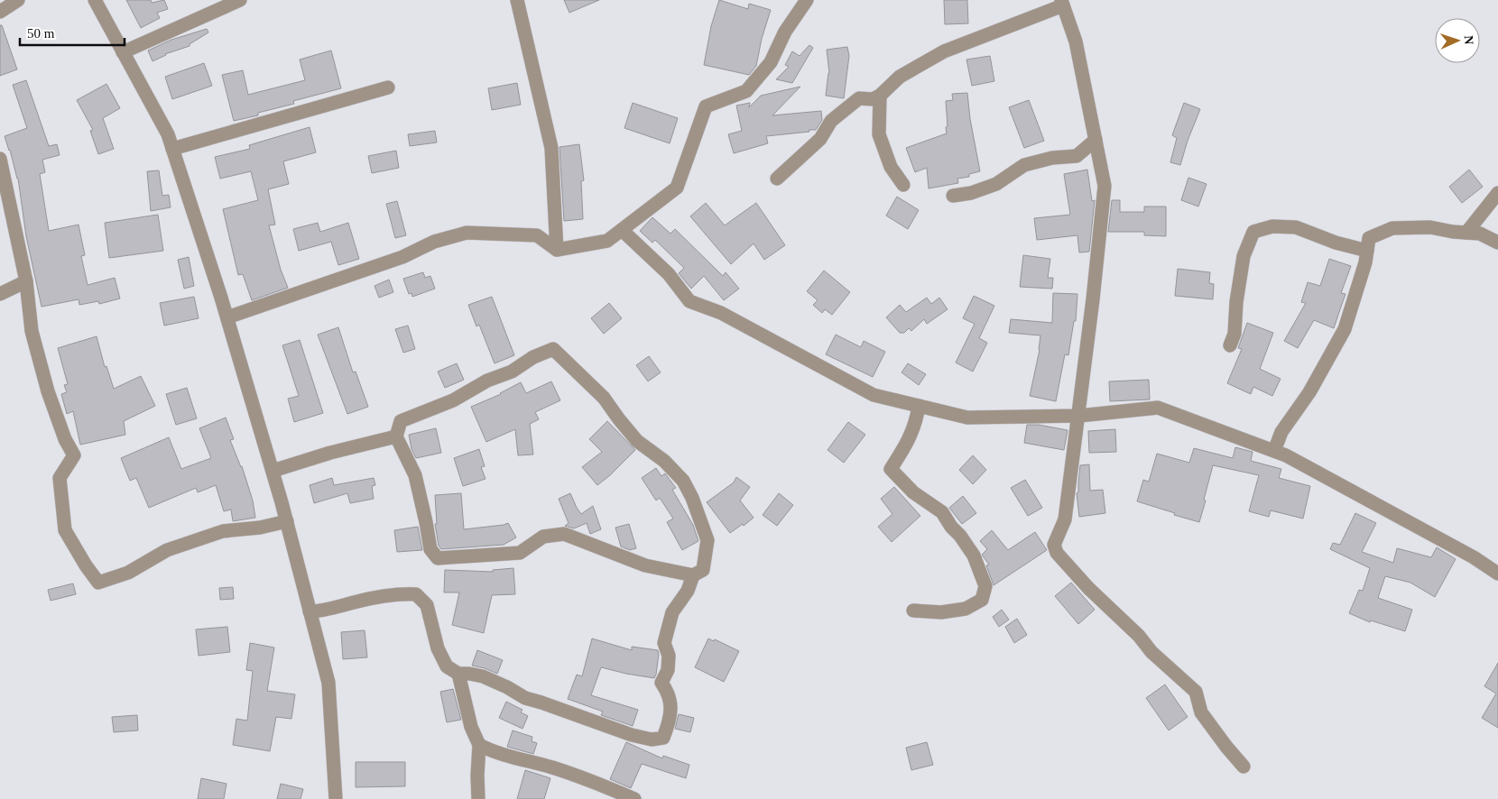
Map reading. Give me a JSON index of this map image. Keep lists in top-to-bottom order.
{
  "scale_bar": "50 m",
  "north": "right"
}
